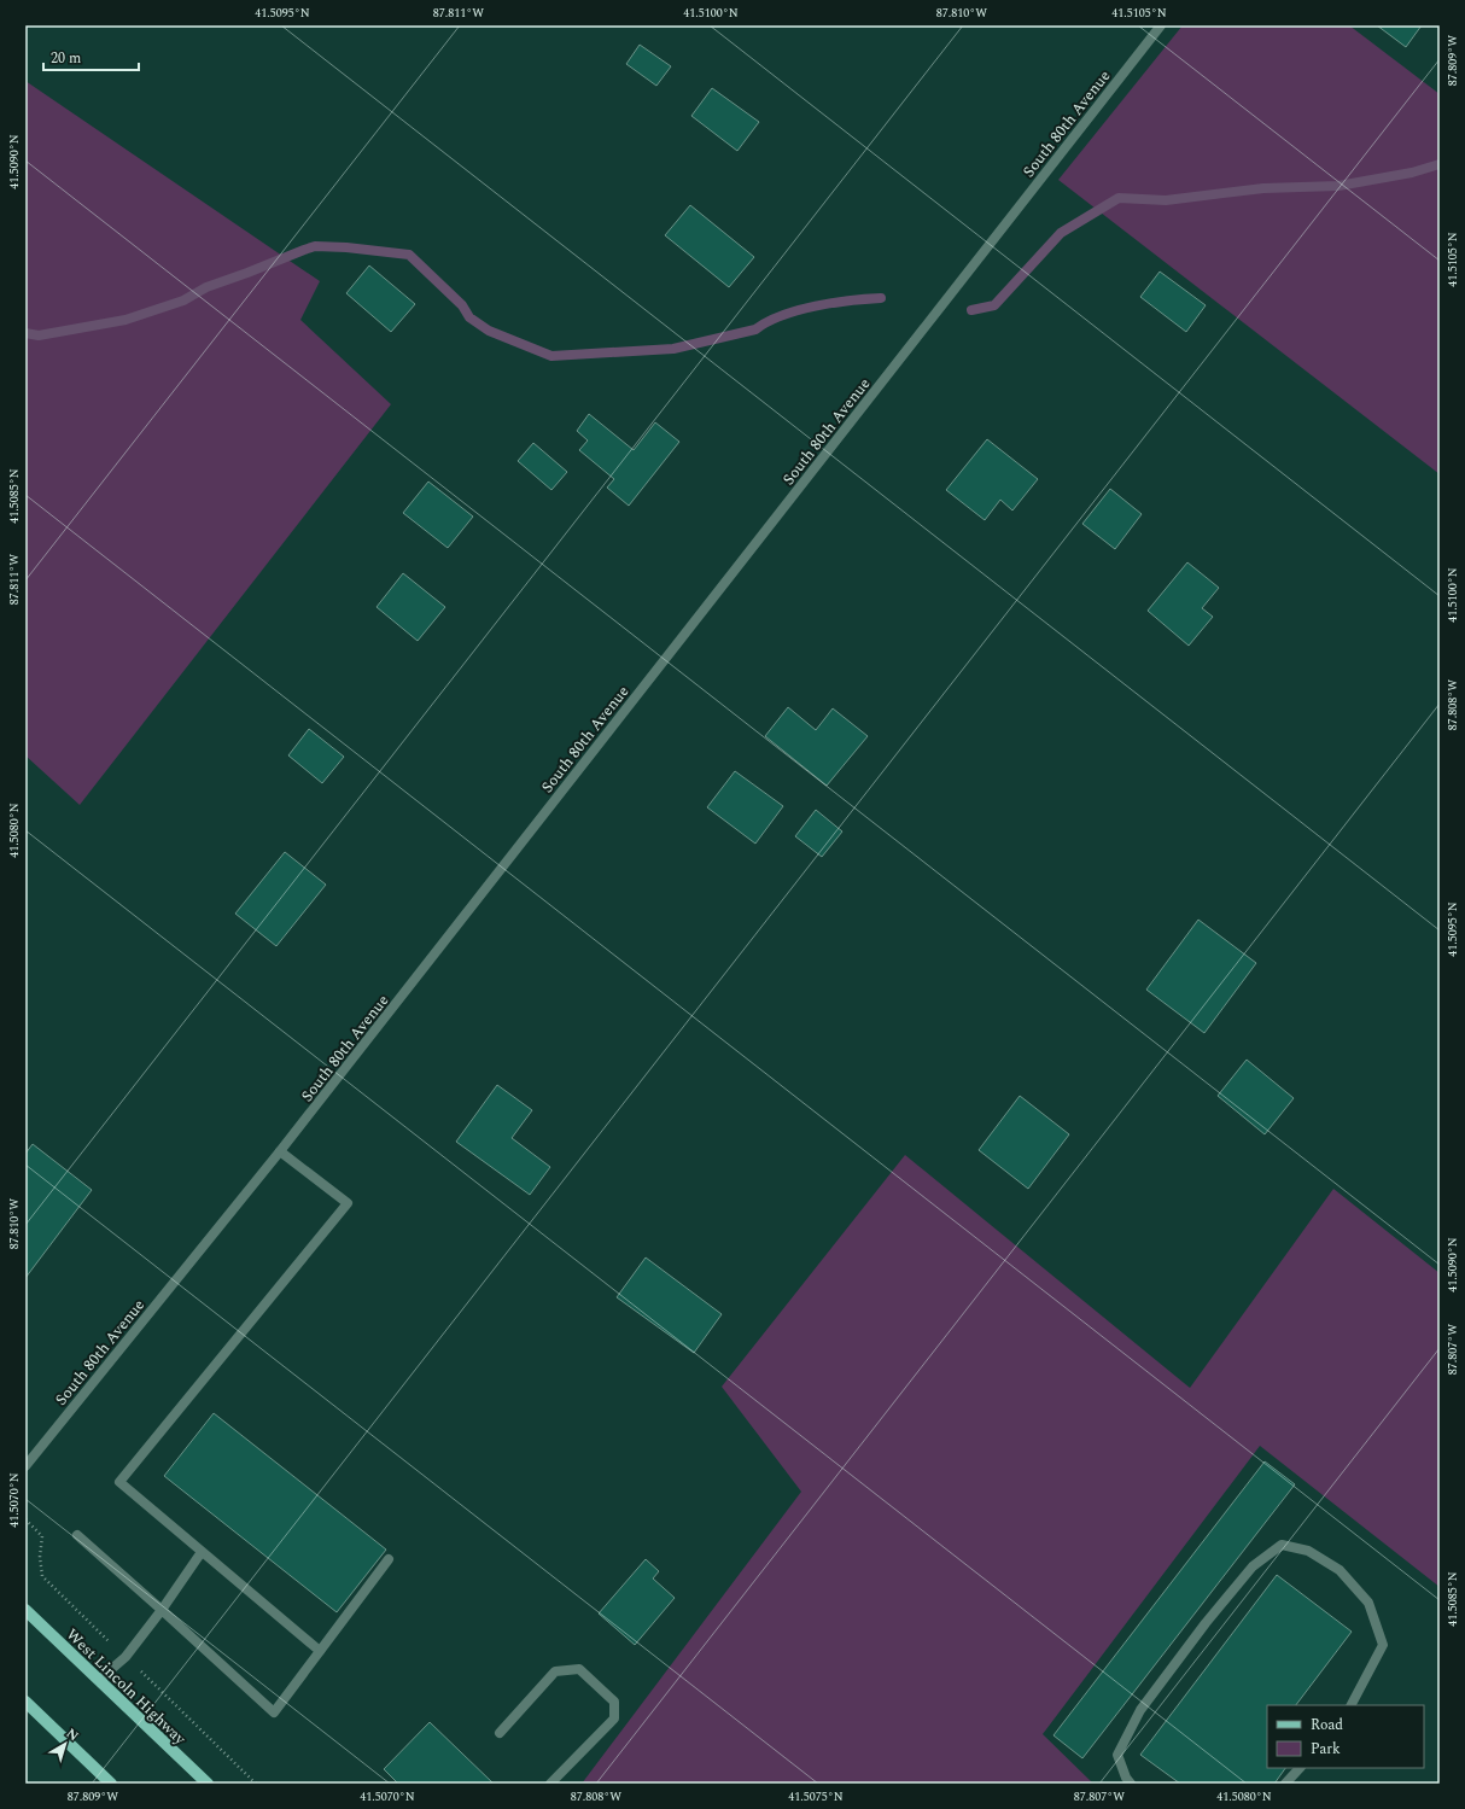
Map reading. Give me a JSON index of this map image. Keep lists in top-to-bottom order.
{
  "streets": {
    "main road": ["West Lincoln Highway"],
    "street": ["South 80th Avenue"]
  },
  "legend": ["Road", "Park"],
  "scale_bar": "20 m",
  "north": "top right",
  "coordinates": [
    "41.5095°N",
    "87.811°W",
    "41.5100°N",
    "87.810°W",
    "41.5105°N",
    "87.809°W",
    "41.5090°N",
    "41.5085°N",
    "87.808°W",
    "41.5080°N",
    "87.807°W",
    "41.5070°N",
    "41.5075°N"
  ]
}
